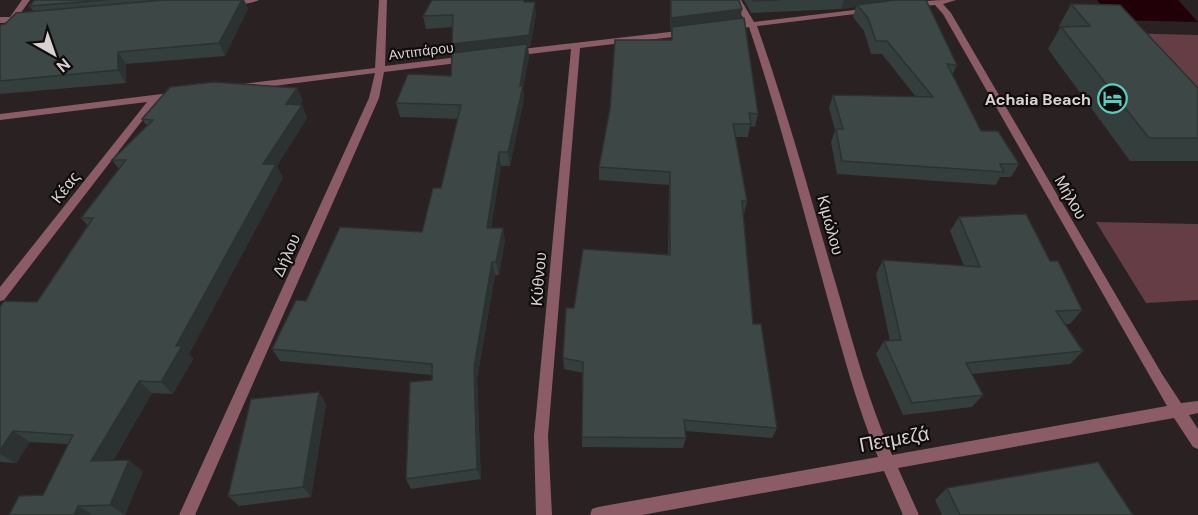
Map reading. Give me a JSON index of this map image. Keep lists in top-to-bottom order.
{
  "streets": {
    "street": [
      "Αντιπάρου",
      "Κέας",
      "Μήλου",
      "Κιμώλου",
      "Δήλου",
      "Κύθνου",
      "Πετμεζά"
    ]
  },
  "crossings": [
    ["Αντιπάρου", "Δήλου"],
    ["Μήλου", "Πετμεζά"],
    ["Κιμώλου", "Πετμεζά"]
  ],
  "places": {
    "hotel": ["Achaia Beach"]
  },
  "north": "bottom right"
}
